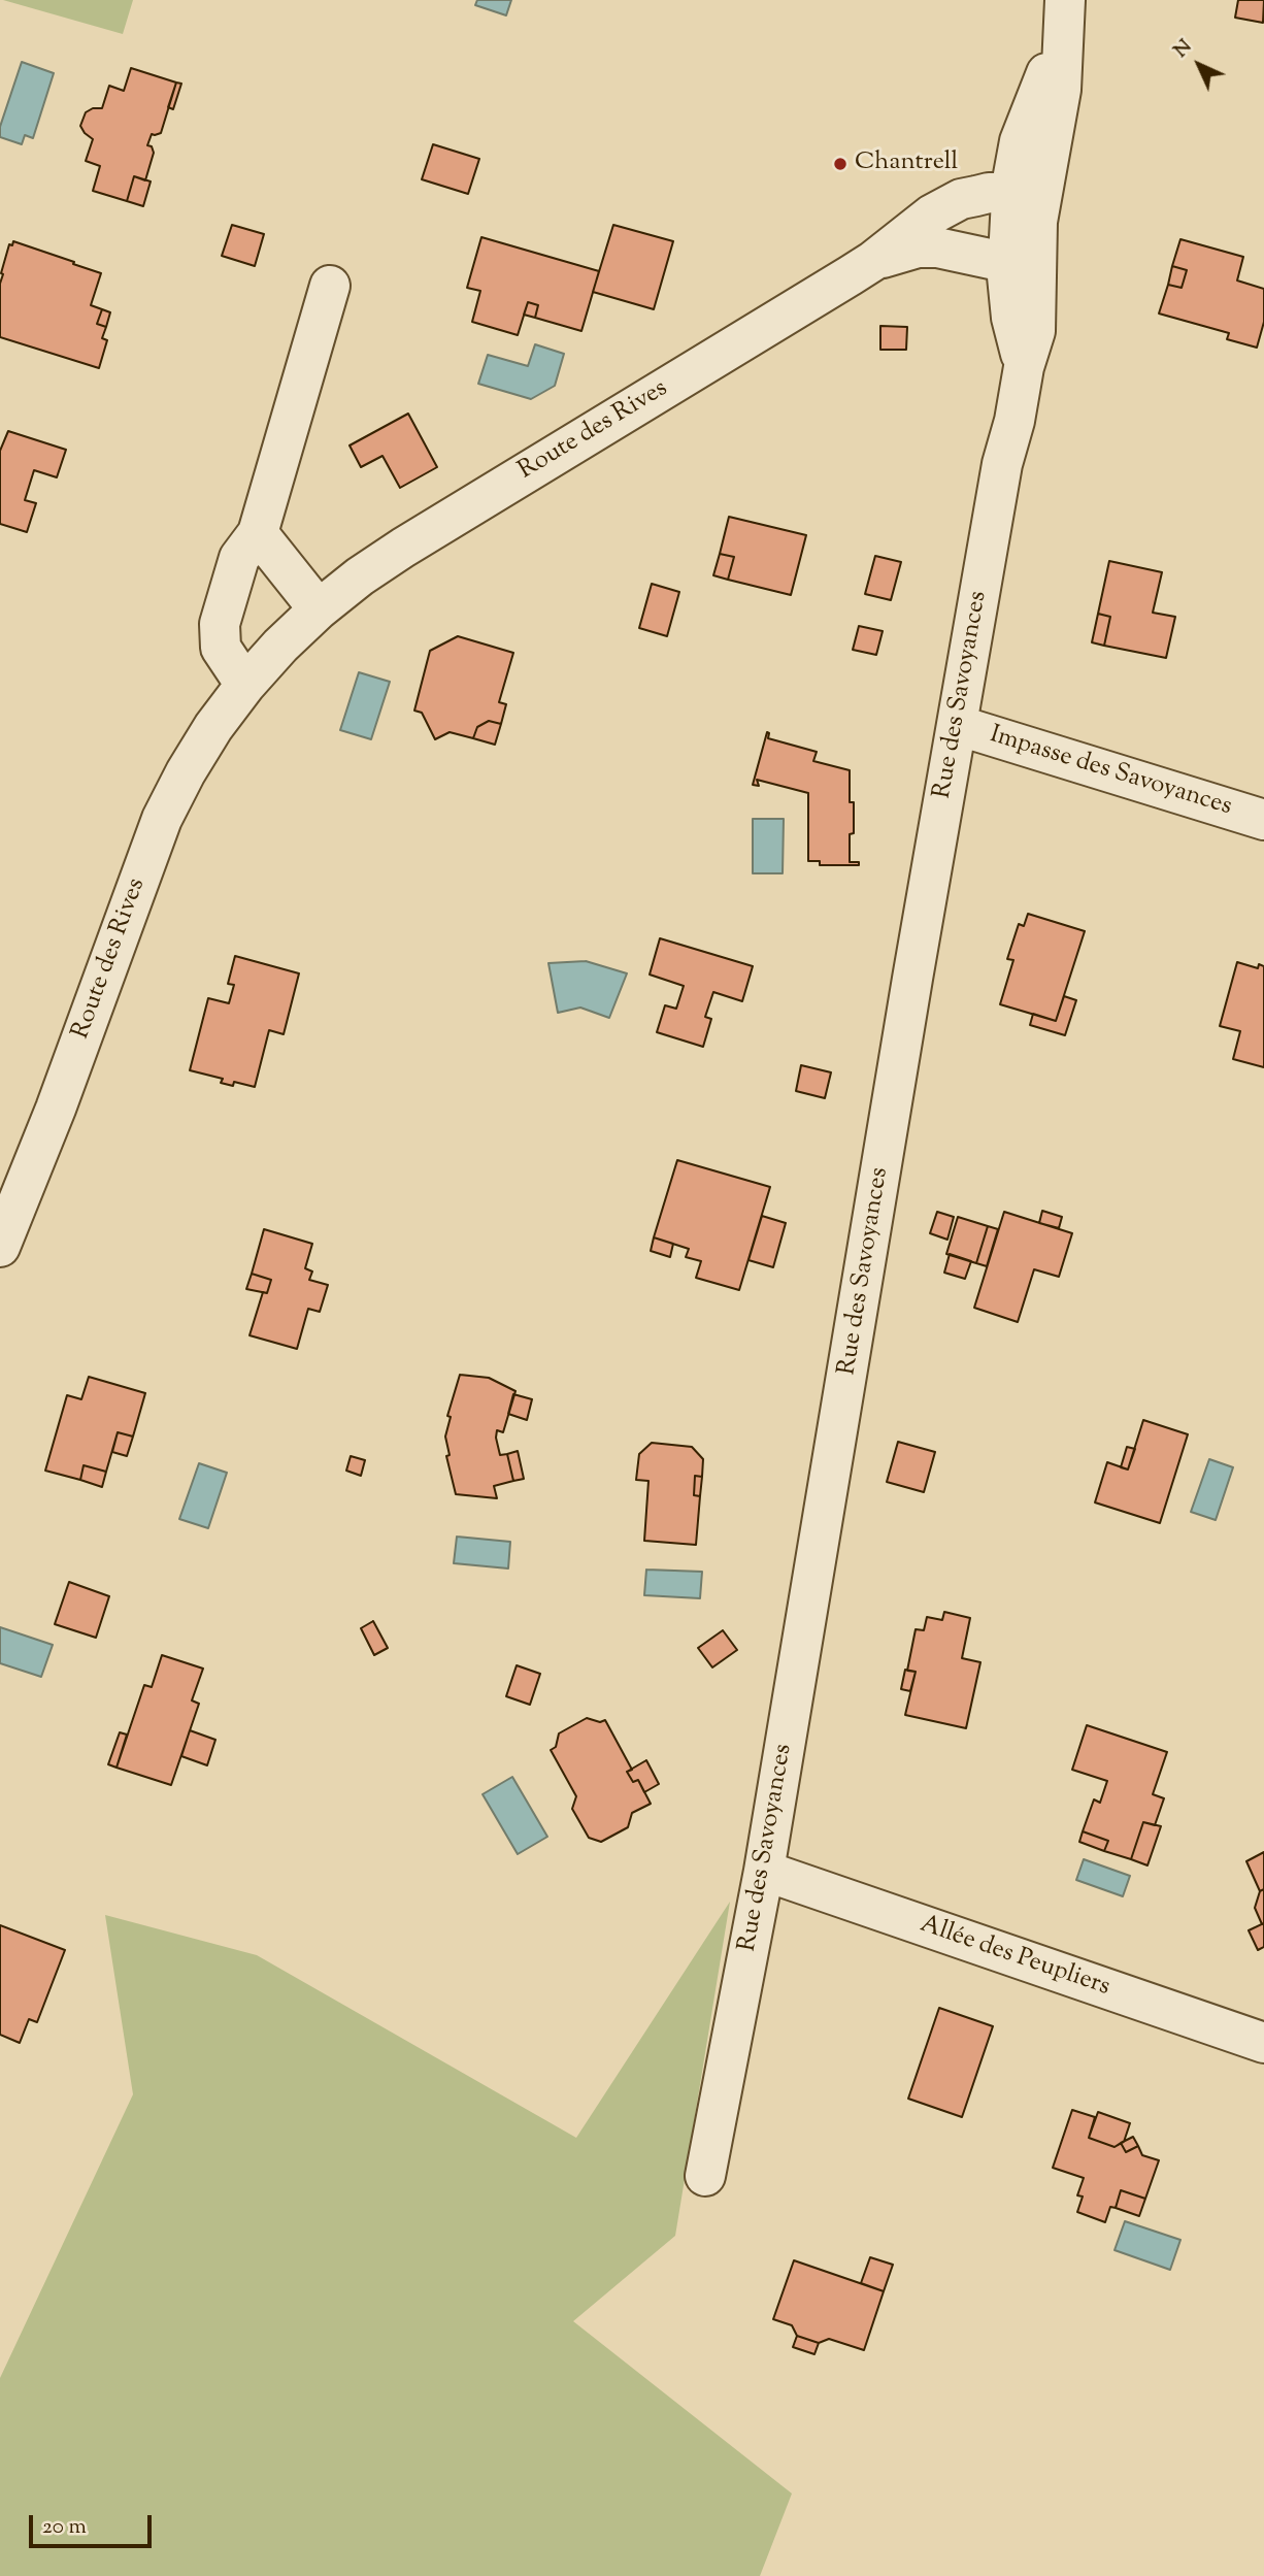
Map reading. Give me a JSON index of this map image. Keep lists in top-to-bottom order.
{
  "streets": {
    "street": [
      "Route des Rives",
      "Rue des Savoyances",
      "Impasse des Savoyances",
      "Allée des Peupliers"
    ]
  },
  "crossings": [
    ["Route des Rives", "Rue des Savoyances"],
    ["Rue des Savoyances", "Impasse des Savoyances"],
    ["Rue des Savoyances", "Allée des Peupliers"]
  ],
  "places": ["Chantrell"],
  "scale_bar": "20 m",
  "north": "top left"
}
